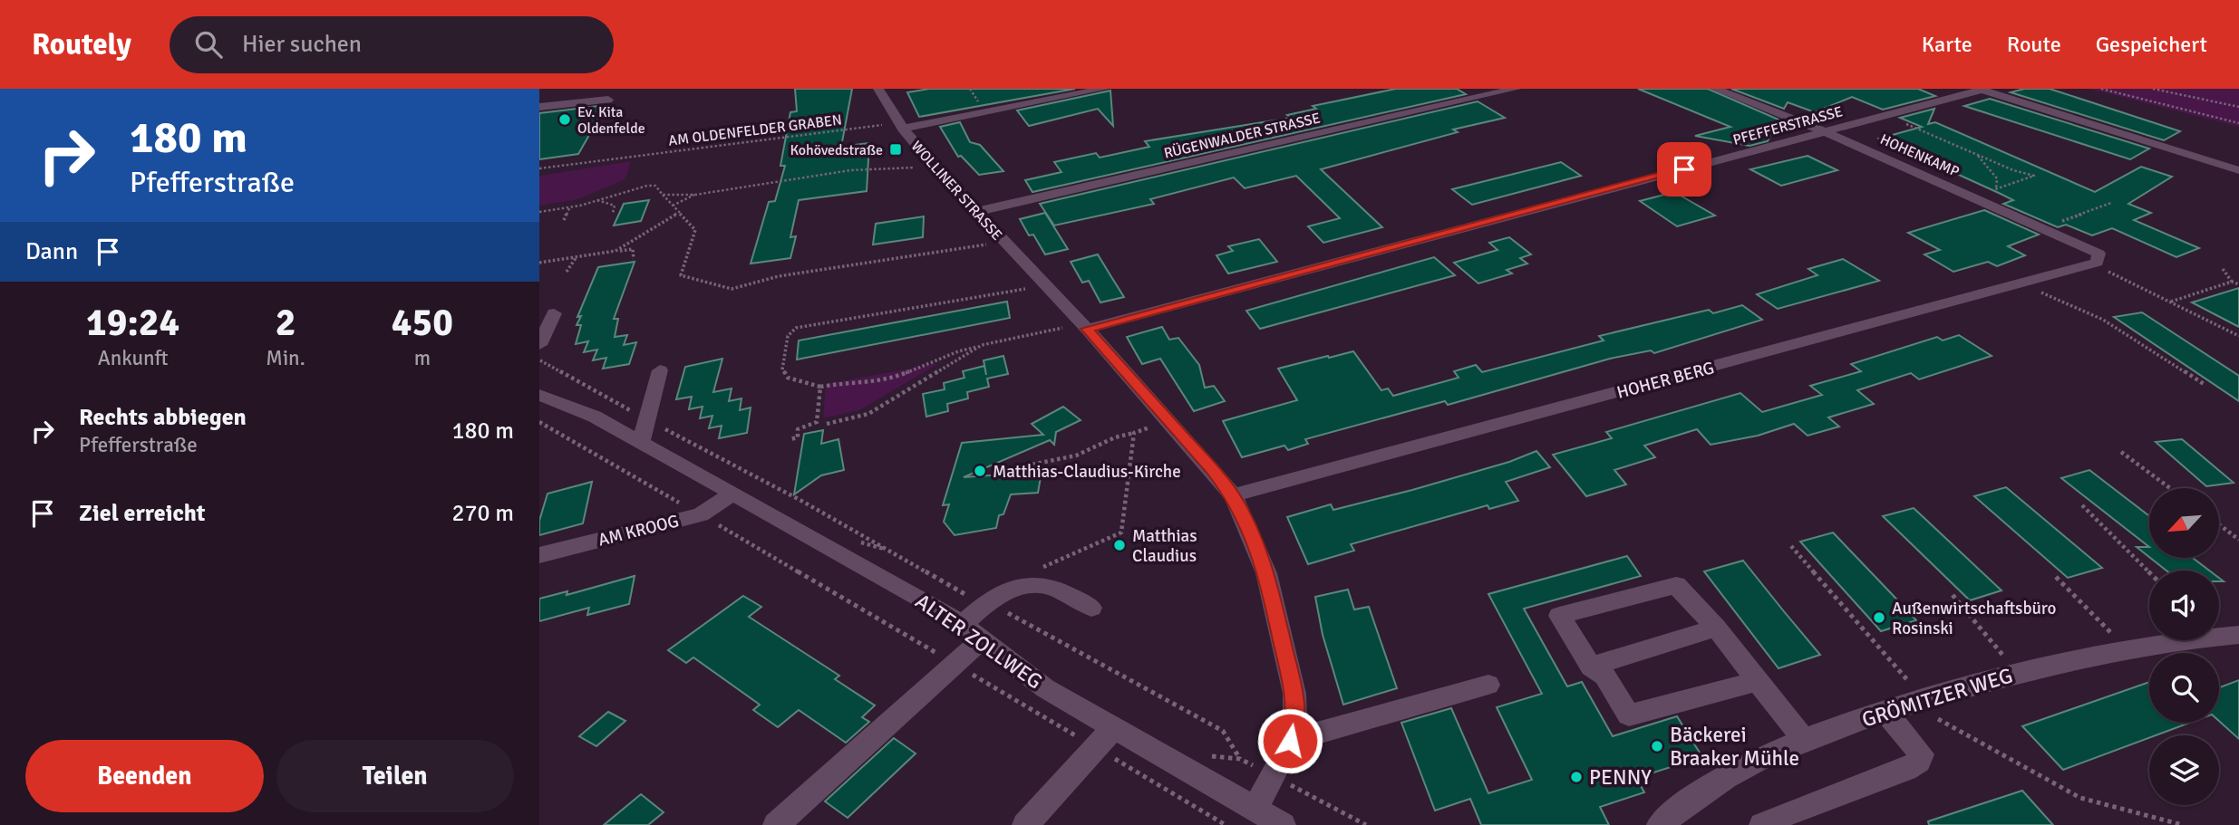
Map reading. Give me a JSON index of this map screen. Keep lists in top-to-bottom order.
{
  "streets": {
    "street": [
      "PFEFFERSTRASSE",
      "RÜGENWALDER STRASSE",
      "HOHENKAMP",
      "WOLLINER STRASSE",
      "HOHER BERG",
      "AM KROOG",
      "ALTER ZOLLWEG",
      "GRÖMITZER WEG"
    ],
    "path": ["AM OLDENFELDER GRABEN"]
  },
  "crossings": [
    ["PFEFFERSTRASSE", "HOHENKAMP"],
    ["PFEFFERSTRASSE", "WOLLINER STRASSE"],
    ["AM OLDENFELDER GRABEN", "WOLLINER STRASSE"],
    ["RÜGENWALDER STRASSE", "WOLLINER STRASSE"],
    ["HOHENKAMP", "HOHER BERG"],
    ["WOLLINER STRASSE", "HOHER BERG"],
    ["WOLLINER STRASSE", "ALTER ZOLLWEG"],
    ["AM KROOG", "ALTER ZOLLWEG"]
  ],
  "places": {
    "other": [
      "Ev. Kita Oldenfelde",
      "Matthias-Claudius-Kirche",
      "Matthias Claudius",
      "Außenwirtschaftsbüro Rosinski",
      "Bäckerei Braaker Mühle",
      "PENNY"
    ],
    "transit": ["Kohövedstraße"]
  },
  "north": "bottom left",
  "page": {
    "header": "Routely",
    "search": "Hier suchen",
    "nav": ["Karte", "Route", "Gespeichert"],
    "turn": ["180 m", "Pfefferstraße"],
    "then": "Dann",
    "eta": [
      "19:24",
      "Ankunft",
      "2",
      "Min.",
      "450",
      "m"
    ],
    "list": [
      {
        "name": "Rechts abbiegen",
        "note": "Pfefferstraße",
        "value": "180 m"
      },
      {
        "name": "Ziel erreicht",
        "value": "270 m"
      }
    ],
    "buttons": ["Beenden", "Teilen"]
  }
}
